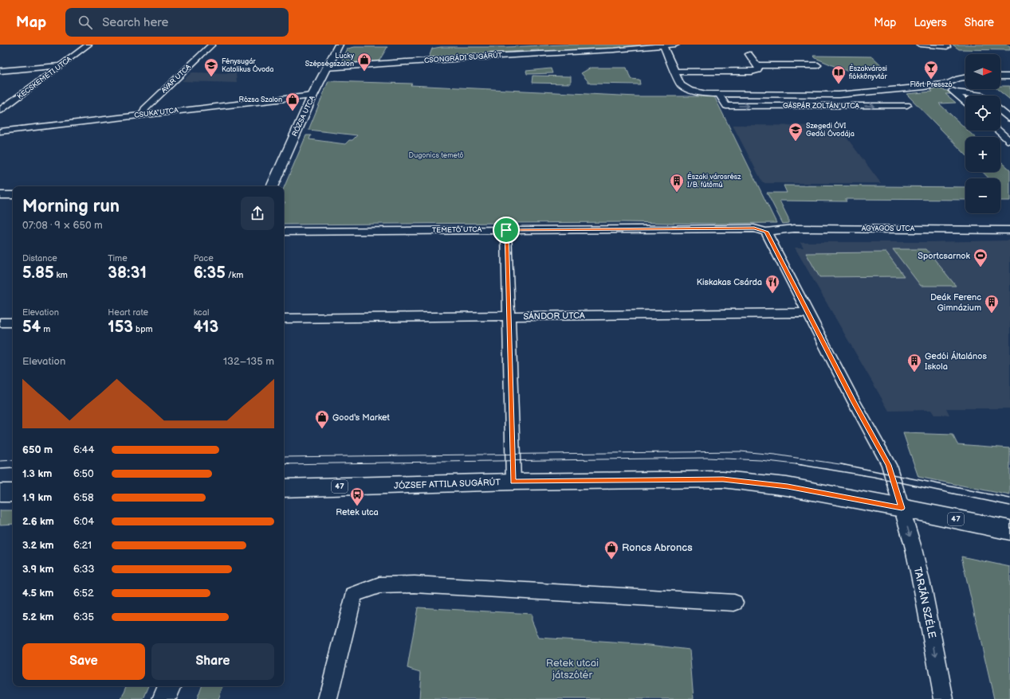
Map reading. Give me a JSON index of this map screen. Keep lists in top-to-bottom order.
{
  "streets": {
    "main road": ["JÓZSEF ATTILA SUGÁRÚT", "47"],
    "street": [
      "CSONGRÁDI SUGÁRÚT",
      "KECSKEMÉTI UTCA",
      "AVAR UTCA",
      "GÁSPÁR ZOLTÁN UTCA",
      "CSUKA UTCA",
      "RÓZSA UTCA",
      "AGYAGOS UTCA",
      "TEMETŐ UTCA",
      "SÁNDOR UTCA",
      "TARJÁN SZÉLE"
    ]
  },
  "crossings": [
    ["CSONGRÁDI SUGÁRÚT", "GÁSPÁR ZOLTÁN UTCA"],
    ["CSONGRÁDI SUGÁRÚT", "RÓZSA UTCA"],
    ["AVAR UTCA", "CSUKA UTCA"],
    ["CSUKA UTCA", "RÓZSA UTCA"],
    ["AGYAGOS UTCA", "TEMETŐ UTCA"],
    ["AGYAGOS UTCA", "TARJÁN SZÉLE"],
    ["TEMETŐ UTCA", "TARJÁN SZÉLE"],
    ["SÁNDOR UTCA", "TARJÁN SZÉLE"],
    ["JÓZSEF ATTILA SUGÁRÚT", "TARJÁN SZÉLE"]
  ],
  "one_way": ["TARJÁN SZÉLE"],
  "parks": ["Dugonics temető", "Retek utcai játszótér"],
  "places": {
    "shop": [
      "Lucky Szépségszalon",
      "Rózsa Szalon",
      "Good's Market",
      "Roncs Abroncs"
    ],
    "school or university": ["Fénysugár Katolikus Óvoda", "Szegedi ÓVI Gedói Óvodája"],
    "bar": ["Flört Presszó"],
    "library": ["Északvárosi fiókkönyvtár"],
    "building": ["Északi városrész I/B. fűtőmű", "Deák Ferenc Gimnázium", "Gedói Általános Iskola"],
    "sports": ["Sportcsarnok"],
    "restaurant": ["Kiskakas Csárda"],
    "bus stop": ["Retek utca"]
  },
  "north": "right",
  "page": {
    "header": "Map",
    "search": "Search here",
    "nav": ["Map", "Layers", "Share"],
    "map_buttons": ["+", "−"],
    "heading": ["Morning run", "07:08 · 9 × 650 m"],
    "stats": [
      ["Distance", "5.85 km"],
      ["Time", "38:31"],
      ["Pace", "6:35 /km"],
      ["Elevation", "54 m"],
      ["Heart rate", "153 bpm"],
      ["kcal", "413"]
    ],
    "chart": ["Elevation", "132–135 m"],
    "list": [
      {
        "name": "650 m",
        "note": "6:44"
      },
      {
        "name": "1.3 km",
        "note": "6:50"
      },
      {
        "name": "1.9 km",
        "note": "6:58"
      },
      {
        "name": "2.6 km",
        "note": "6:04"
      },
      {
        "name": "3.2 km",
        "note": "6:21"
      },
      {
        "name": "3.9 km",
        "note": "6:33"
      },
      {
        "name": "4.5 km",
        "note": "6:52"
      },
      {
        "name": "5.2 km",
        "note": "6:35"
      }
    ],
    "buttons": ["Save", "Share"]
  }
}
